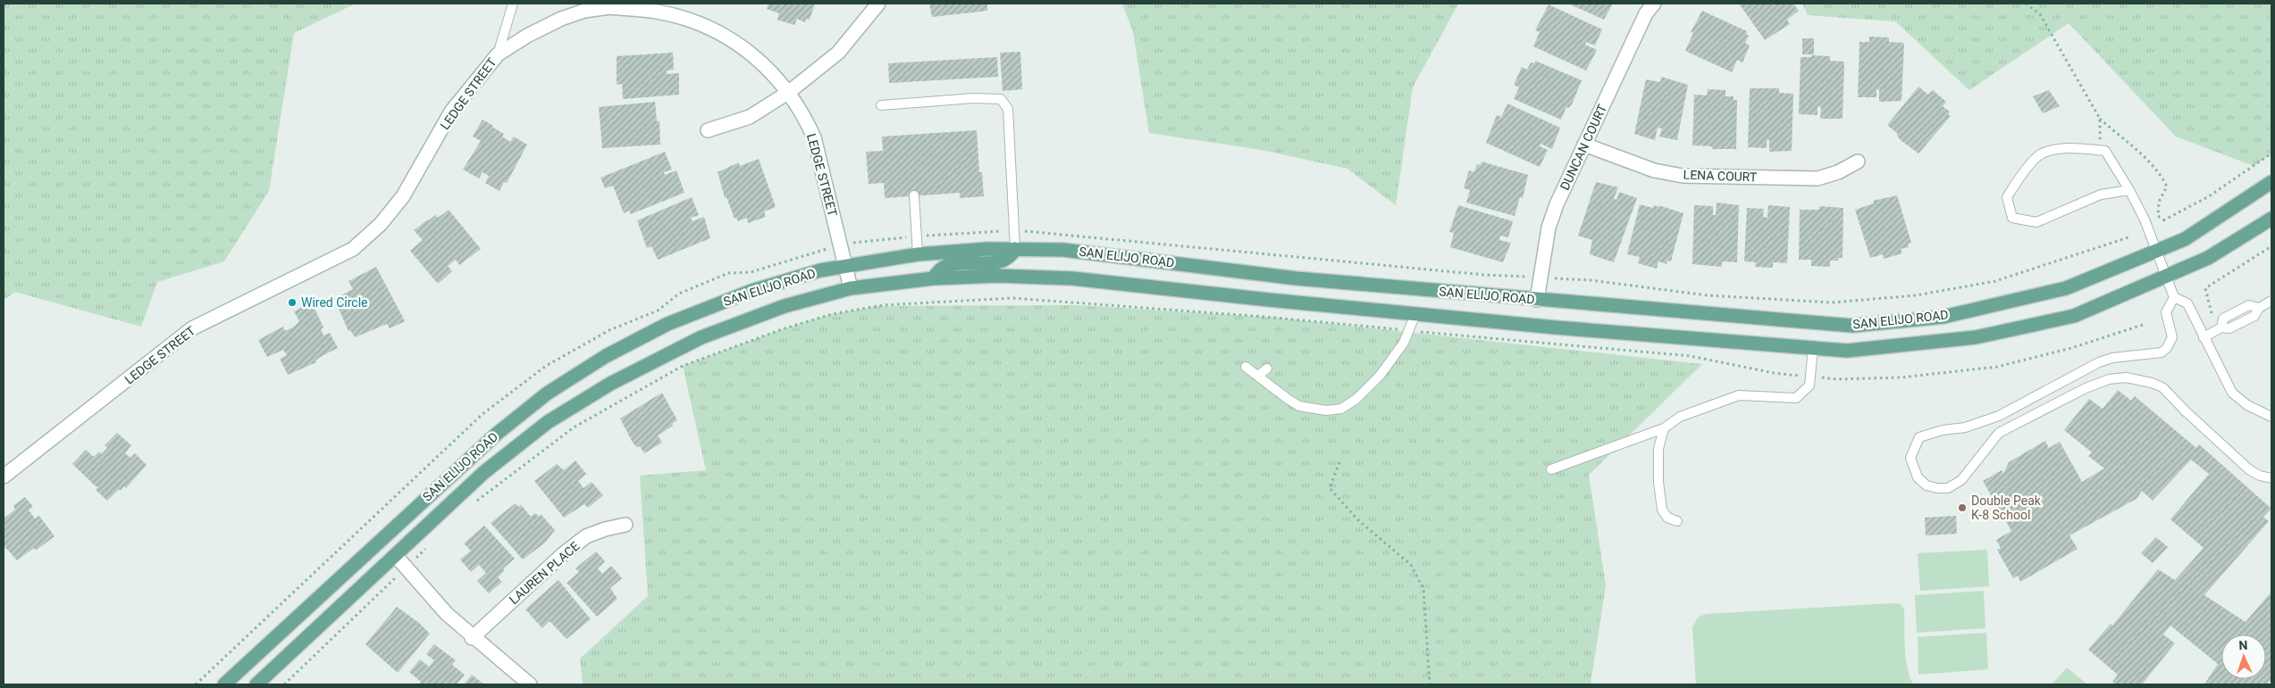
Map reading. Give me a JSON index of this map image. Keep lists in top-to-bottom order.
{
  "streets": {
    "main road": ["SAN ELIJO ROAD"],
    "street": [
      "LEDGE STREET",
      "DUNCAN COURT",
      "LENA COURT",
      "LAUREN PLACE"
    ]
  },
  "crossings": [
    ["LEDGE STREET", "SAN ELIJO ROAD"],
    ["DUNCAN COURT", "LENA COURT"],
    ["DUNCAN COURT", "SAN ELIJO ROAD"]
  ],
  "places": ["Wired Circle", "Double Peak K-8 School"],
  "north": "top"
}
